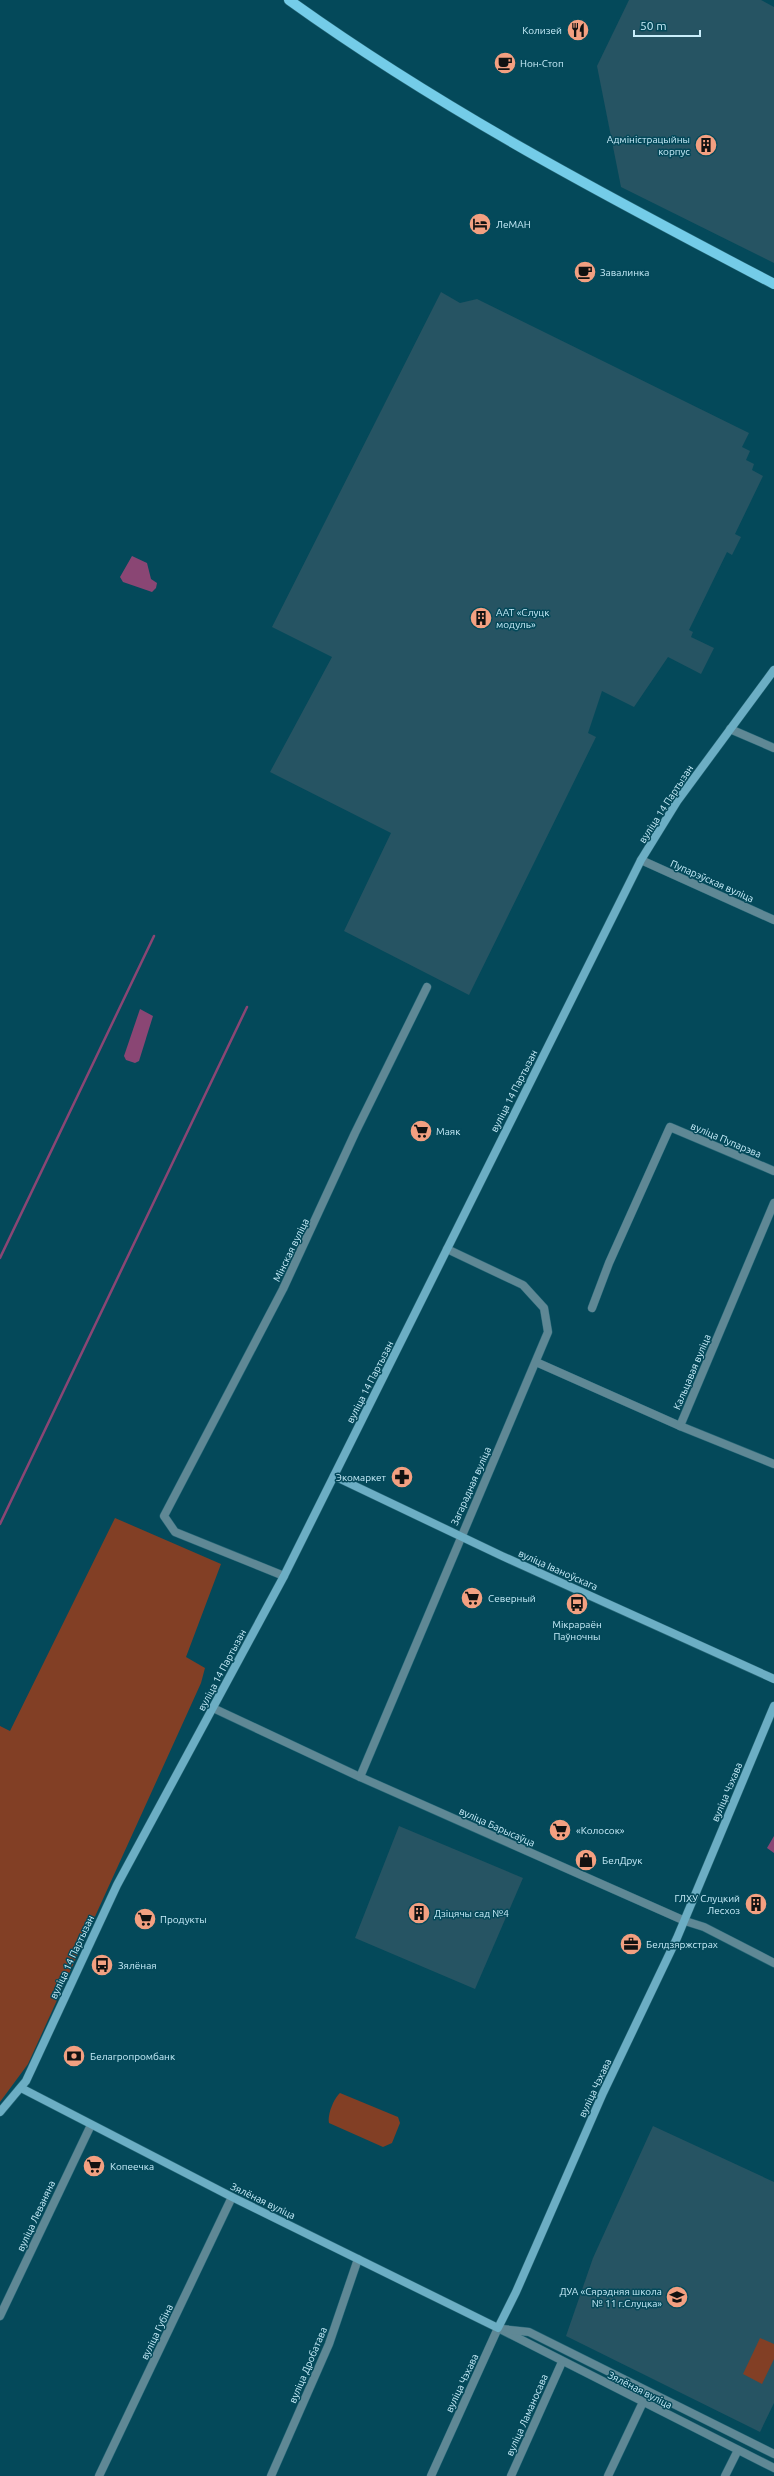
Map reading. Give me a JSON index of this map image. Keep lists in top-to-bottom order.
{
  "streets": {
    "main road": [
      "вуліца 14 Партызан",
      "вуліца Іваноўскага",
      "вуліца Чэхава",
      "Зялёная вуліца"
    ],
    "street": [
      "Пупарэўская вуліца",
      "вуліца Пупарэва",
      "Мінская вуліца",
      "Кальцавая вуліца",
      "Загарадная вуліца",
      "вуліца Барысаўца",
      "вуліца Леваняна",
      "вуліца Губіна",
      "вуліца Дробатава",
      "вуліца Ламаносава"
    ]
  },
  "crossings": [
    ["вуліца 14 Партызан", "Пупарэўская вуліца"],
    ["вуліца 14 Партызан", "Мінская вуліца"],
    ["вуліца 14 Партызан", "Загарадная вуліца"],
    ["вуліца 14 Партызан", "вуліца Іваноўскага"],
    ["вуліца 14 Партызан", "вуліца Барысаўца"],
    ["вуліца 14 Партызан", "Зялёная вуліца"],
    ["Кальцавая вуліца", "Загарадная вуліца"],
    ["Загарадная вуліца", "вуліца Іваноўскага"],
    ["Загарадная вуліца", "вуліца Барысаўца"],
    ["вуліца Чэхава", "вуліца Барысаўца"],
    ["вуліца Чэхава", "Зялёная вуліца"],
    ["Зялёная вуліца", "вуліца Леваняна"],
    ["Зялёная вуліца", "вуліца Губіна"],
    ["Зялёная вуліца", "вуліца Дробатава"],
    ["Зялёная вуліца", "вуліца Ламаносава"]
  ],
  "places": {
    "restaurant": ["Колизей"],
    "cafe": ["Нон-Стоп", "Завалинка"],
    "building": [
      "Адміністрацыйны корпус",
      "ААТ «Слуцк модуль»",
      "ГЛХУ Слуцкий Лесхоз",
      "Дзіцячы сад №4"
    ],
    "hotel": ["ЛеМАН"],
    "supermarket": [
      "Маяк",
      "Северный",
      "«Колосок»",
      "Продукты",
      "Копеечка"
    ],
    "pharmacy": ["Экомаркет"],
    "bus stop": ["Мікрараён Паўночны", "Зялёная"],
    "shop": ["БелДрук"],
    "office": ["Белдзяржстрах"],
    "bank": ["Белагропромбанк"],
    "school or university": ["ДУА «Сярэдняя школа № 11 г.Слуцка»"]
  },
  "scale_bar": "50 m"
}
